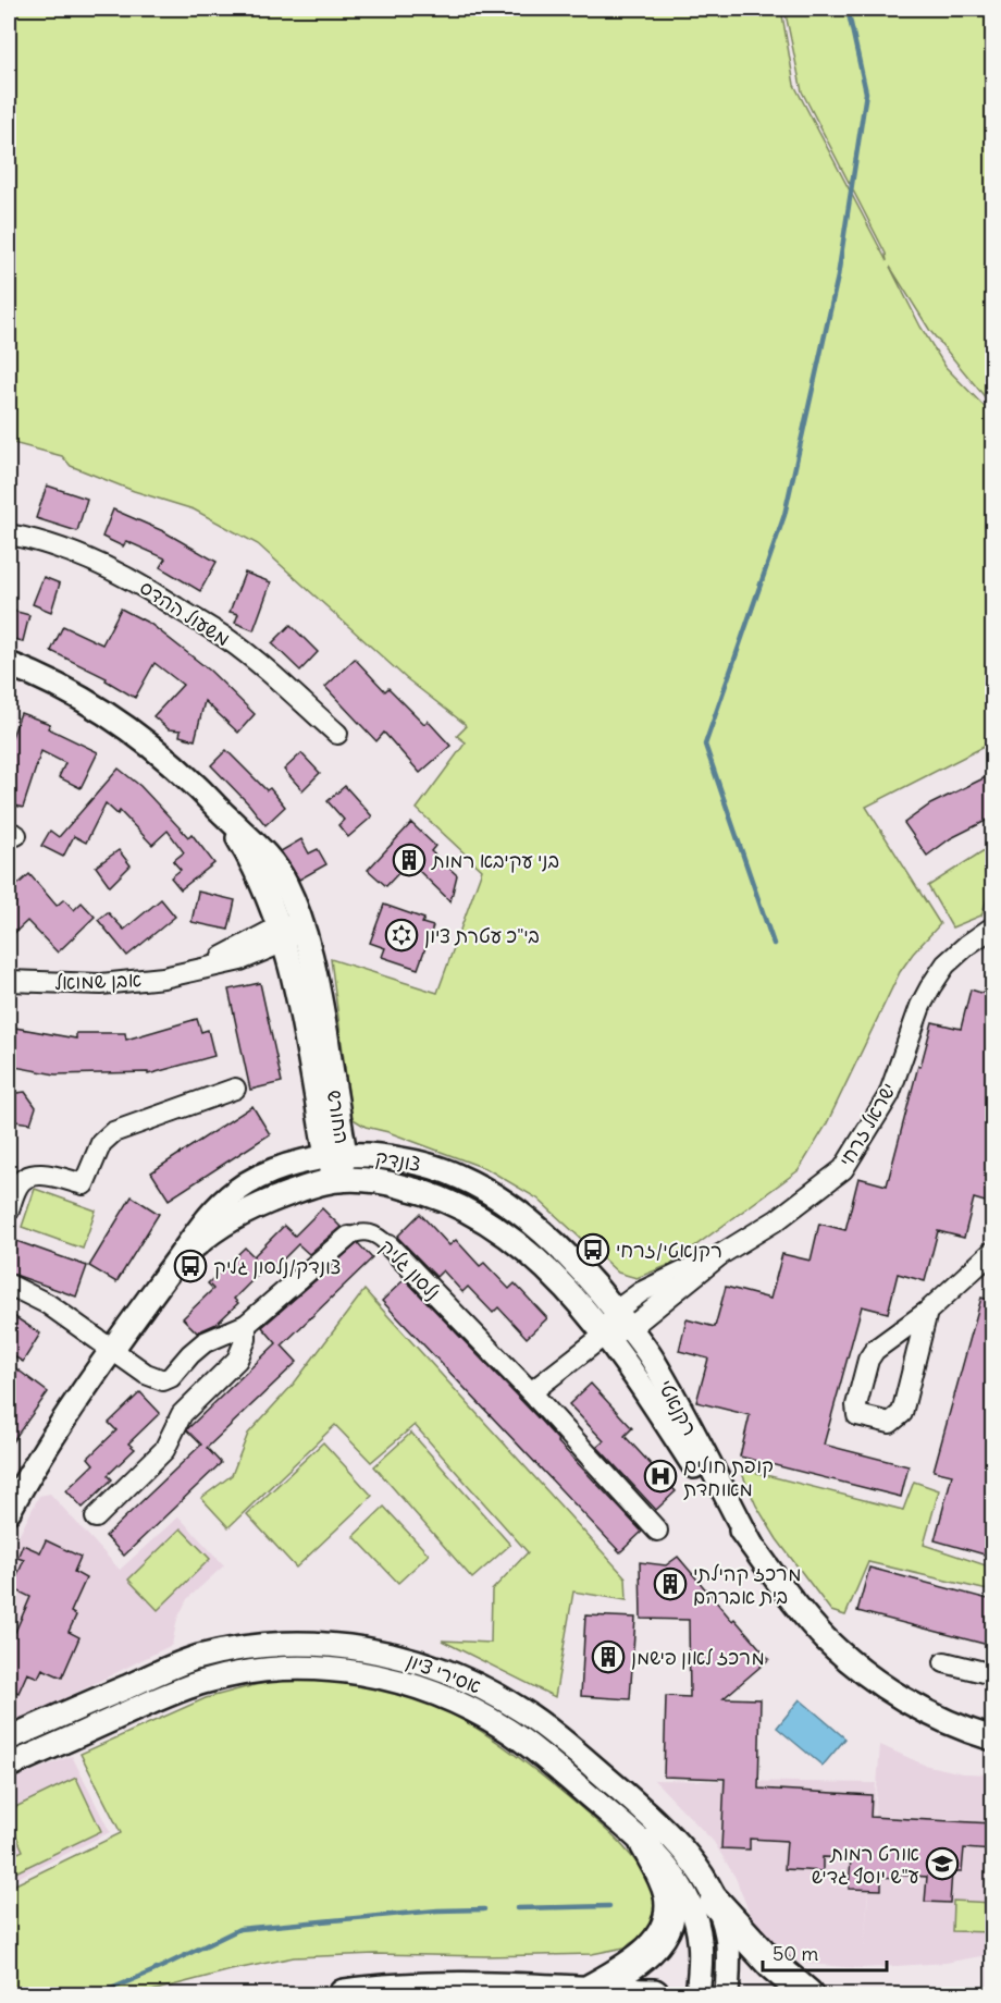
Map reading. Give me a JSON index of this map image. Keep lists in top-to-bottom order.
{
  "streets": {
    "street": [
      "משעול ההדס",
      "אבן שמואל",
      "החורש",
      "ישראל זרחי",
      "צונדק",
      "נלסון גליק",
      "רקנאטי",
      "אסירי ציון"
    ]
  },
  "crossings": [
    ["אבן שמואל", "החורש"],
    ["החורש", "צונדק"],
    ["ישראל זרחי", "צונדק"],
    ["ישראל זרחי", "רקנאטי"],
    ["צונדק", "נלסון גליק"],
    ["צונדק", "רקנאטי"]
  ],
  "places": {
    "building": ["בני עקיבא רמות", "מרכז קהילתי בית אברהם", "מרכז לאון פישמן"],
    "synagogue": ["בי\"כ עטרת ציון"],
    "bus stop": ["רקנאטי/זרחי", "צונדק/נלסון גליק"],
    "hospital": ["קופת חולים מאוחדת"],
    "school or university": ["אורט רמות ע\"ש יוסף גדיש"]
  },
  "scale_bar": "50 m"
}
